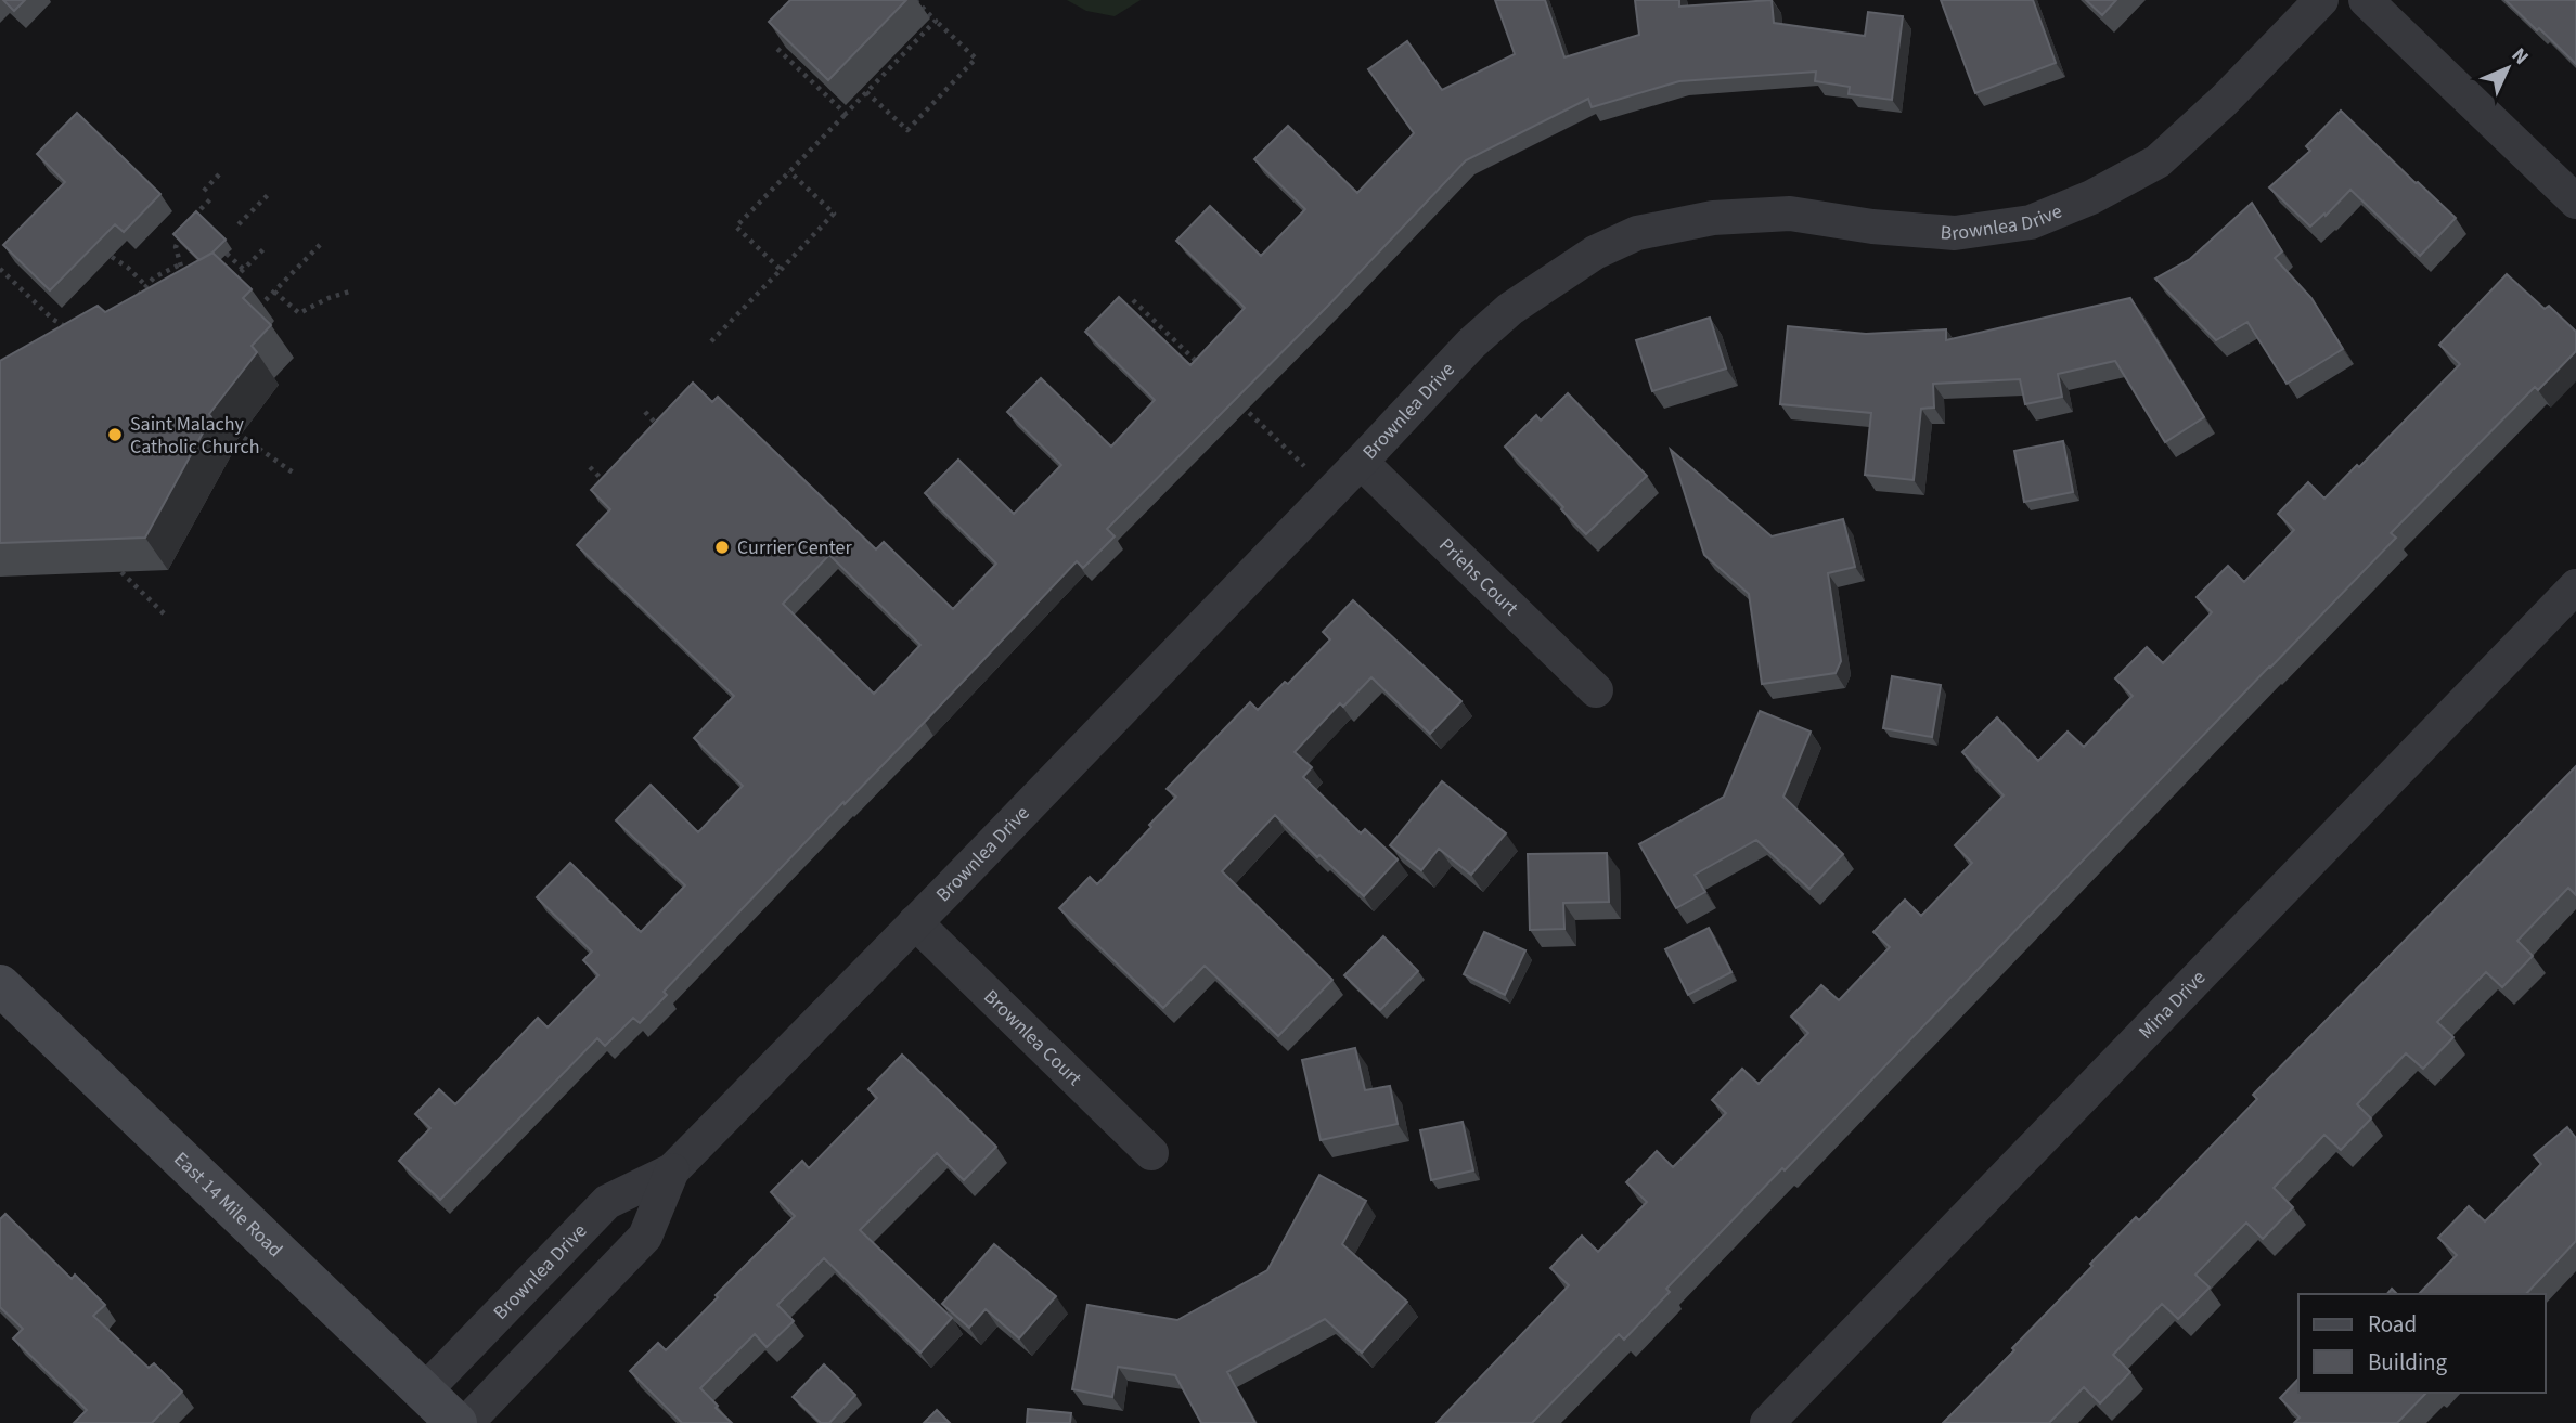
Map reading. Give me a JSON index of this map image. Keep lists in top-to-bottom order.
{
  "streets": {
    "main road": ["East 14 Mile Road"],
    "street": [
      "Brownlea Drive",
      "Priehs Court",
      "Mina Drive",
      "Brownlea Court"
    ]
  },
  "crossings": [
    ["Brownlea Drive", "Priehs Court"],
    ["Brownlea Drive", "Brownlea Court"],
    ["Brownlea Drive", "East 14 Mile Road"]
  ],
  "places": ["Saint Malachy Catholic Church", "Currier Center"],
  "legend": ["Road", "Building"],
  "north": "top right"
}
